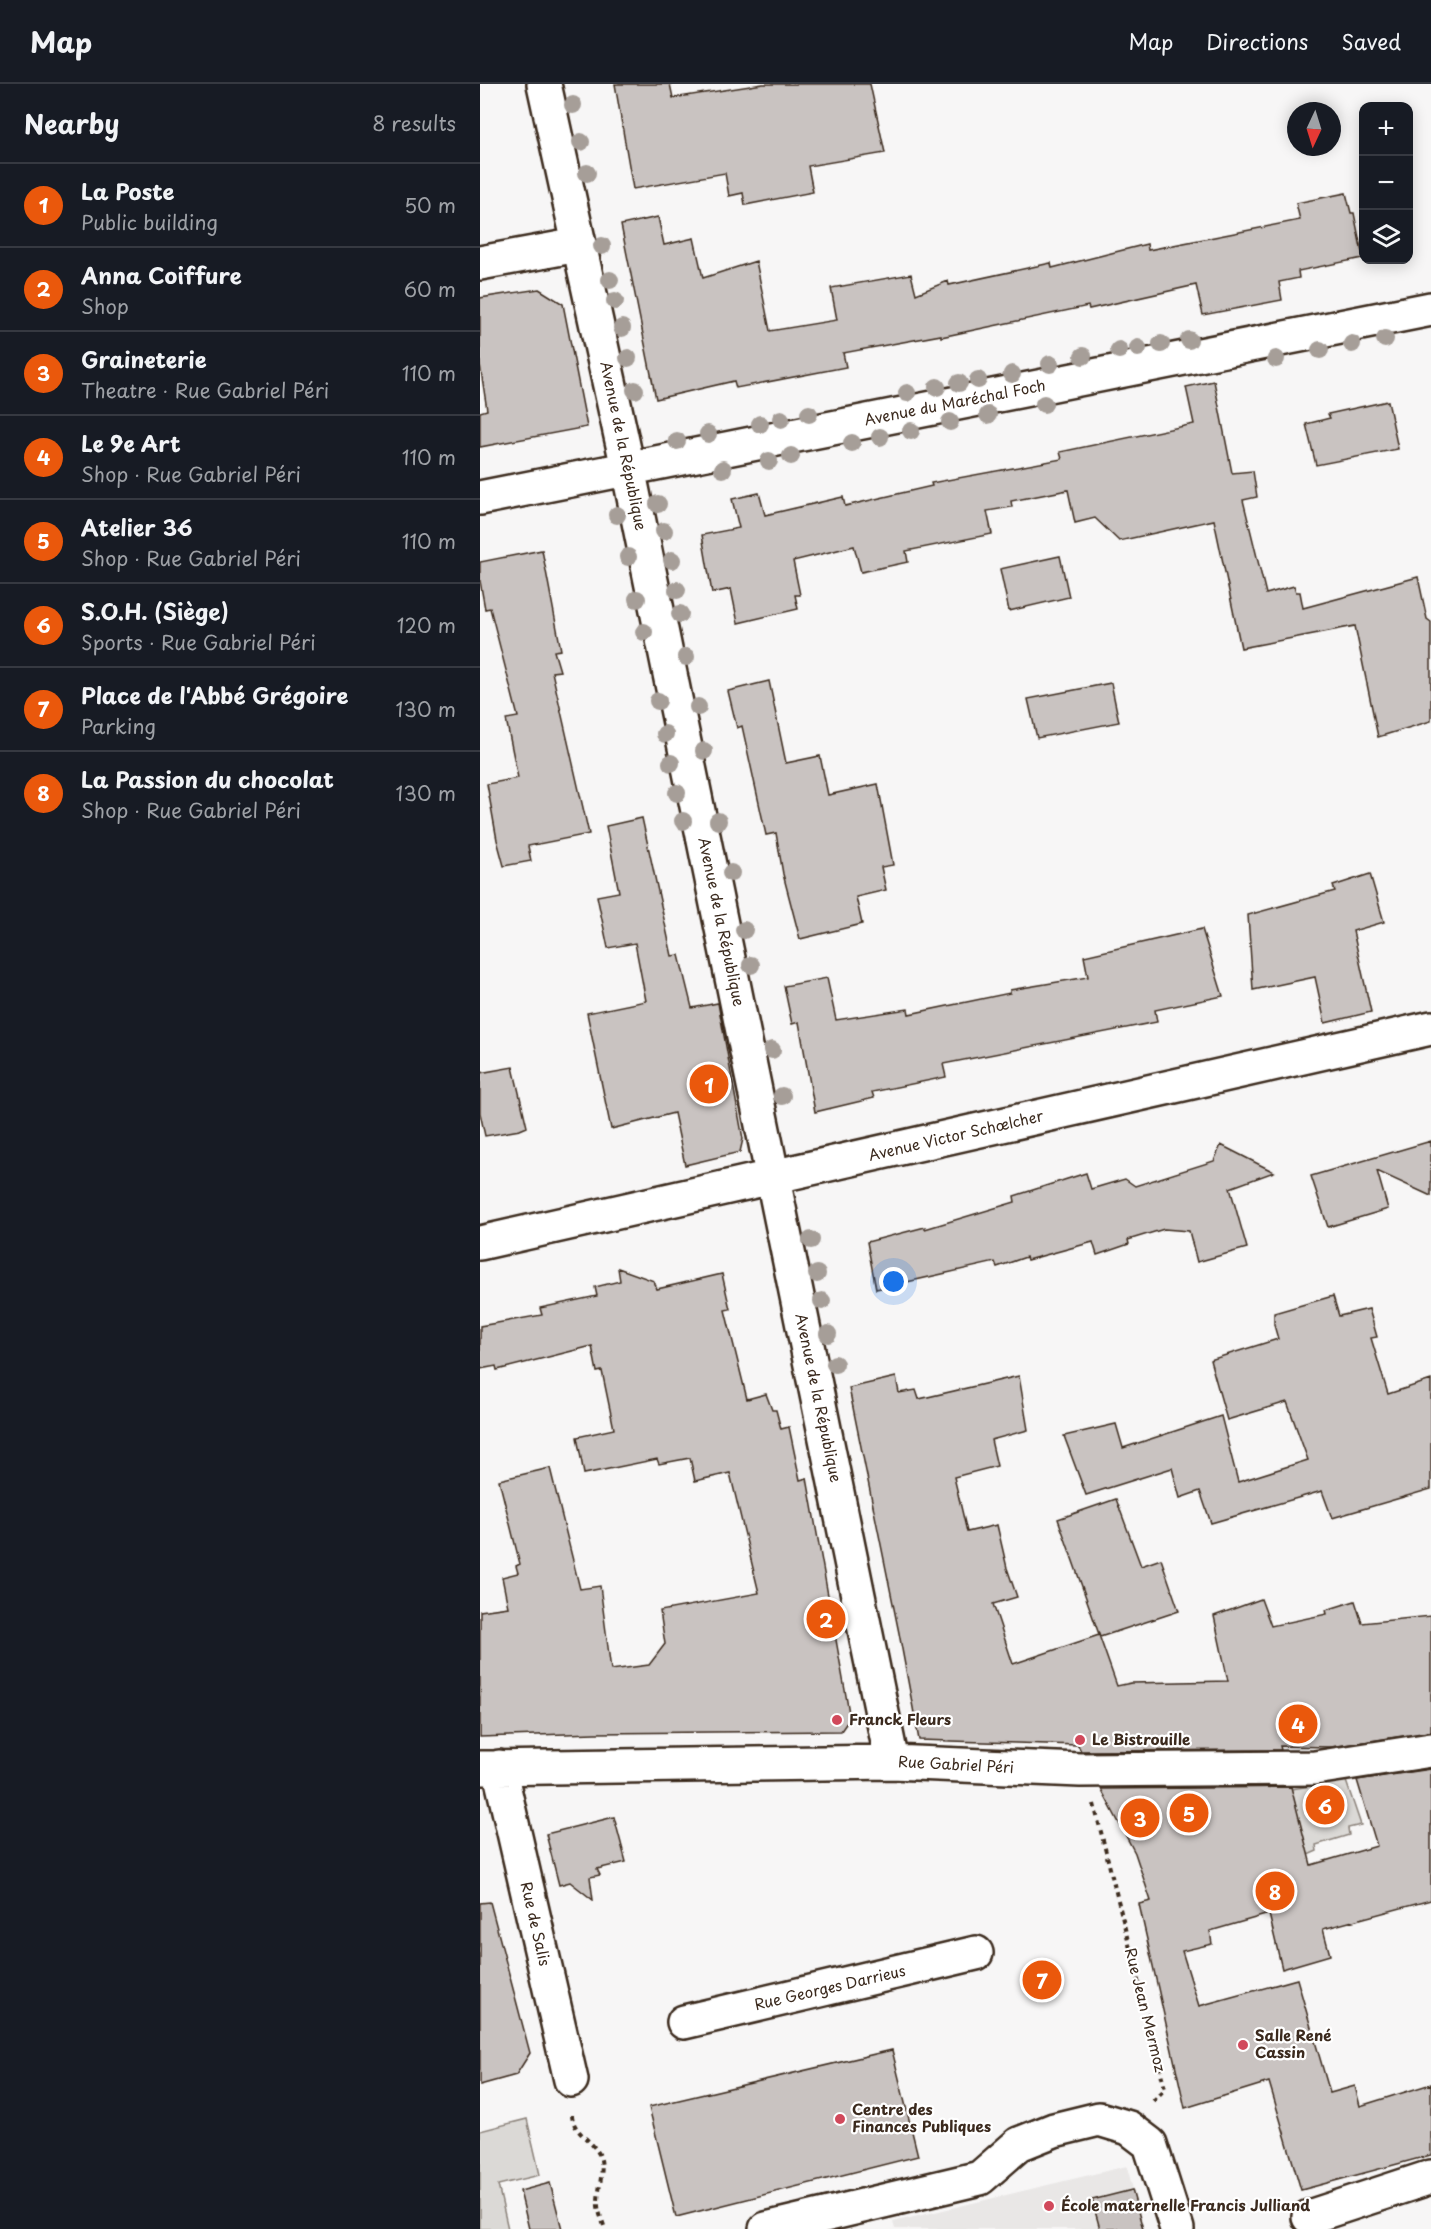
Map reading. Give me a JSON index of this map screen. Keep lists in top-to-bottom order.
{
  "streets": {
    "street": [
      "Avenue du Maréchal Foch",
      "Avenue de la République",
      "Avenue Victor Schœlcher",
      "Rue Gabriel Péri",
      "Rue de Salis",
      "Rue Georges Darrieus"
    ],
    "path": ["Rue Jean Mermoz"]
  },
  "crossings": [
    ["Avenue du Maréchal Foch", "Avenue de la République"],
    ["Avenue de la République", "Avenue Victor Schœlcher"],
    ["Avenue de la République", "Rue Gabriel Péri"],
    ["Rue Gabriel Péri", "Rue de Salis"],
    ["Rue Gabriel Péri", "Rue Jean Mermoz"]
  ],
  "places": [
    "Franck Fleurs",
    "Le Bistrouille",
    "Salle René Cassin",
    "Centre des Finances Publiques",
    "École maternelle Francis Julliand"
  ],
  "north": "bottom",
  "page": {
    "header": "Map",
    "nav": ["Map", "Directions", "Saved"],
    "heading": ["Nearby", "8 results"],
    "map_buttons": ["+", "−"],
    "list": [
      {
        "mark": "1",
        "name": "La Poste",
        "note": "Public building",
        "value": "50 m"
      },
      {
        "mark": "2",
        "name": "Anna Coiffure",
        "note": "Shop",
        "value": "60 m"
      },
      {
        "mark": "3",
        "name": "Graineterie",
        "note": "Theatre · Rue Gabriel Péri",
        "value": "110 m"
      },
      {
        "mark": "4",
        "name": "Le 9e Art",
        "note": "Shop · Rue Gabriel Péri",
        "value": "110 m"
      },
      {
        "mark": "5",
        "name": "Atelier 36",
        "note": "Shop · Rue Gabriel Péri",
        "value": "110 m"
      },
      {
        "mark": "6",
        "name": "S.O.H. (Siège)",
        "note": "Sports · Rue Gabriel Péri",
        "value": "120 m"
      },
      {
        "mark": "7",
        "name": "Place de l'Abbé Grégoire",
        "note": "Parking",
        "value": "130 m"
      },
      {
        "mark": "8",
        "name": "La Passion du chocolat",
        "note": "Shop · Rue Gabriel Péri",
        "value": "130 m"
      }
    ],
    "pins": [
      "1",
      "2",
      "4",
      "6",
      "5",
      "3",
      "8",
      "7"
    ]
  }
}
